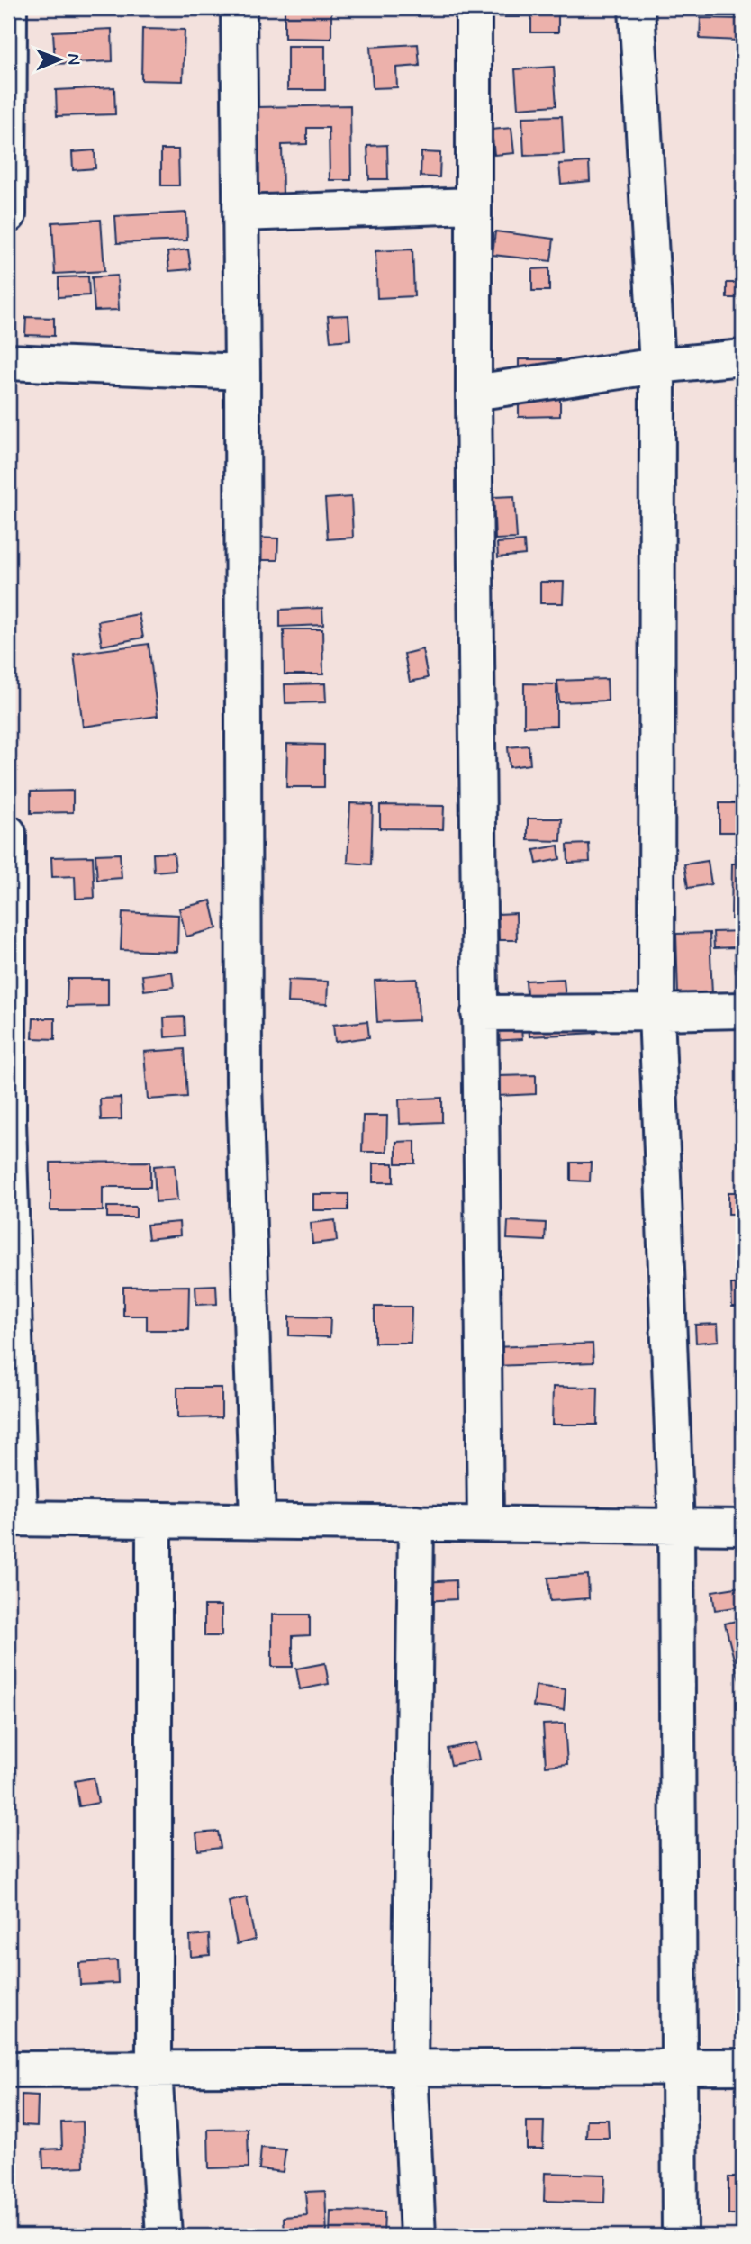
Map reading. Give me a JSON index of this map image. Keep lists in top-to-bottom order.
{
  "north": "right"
}
